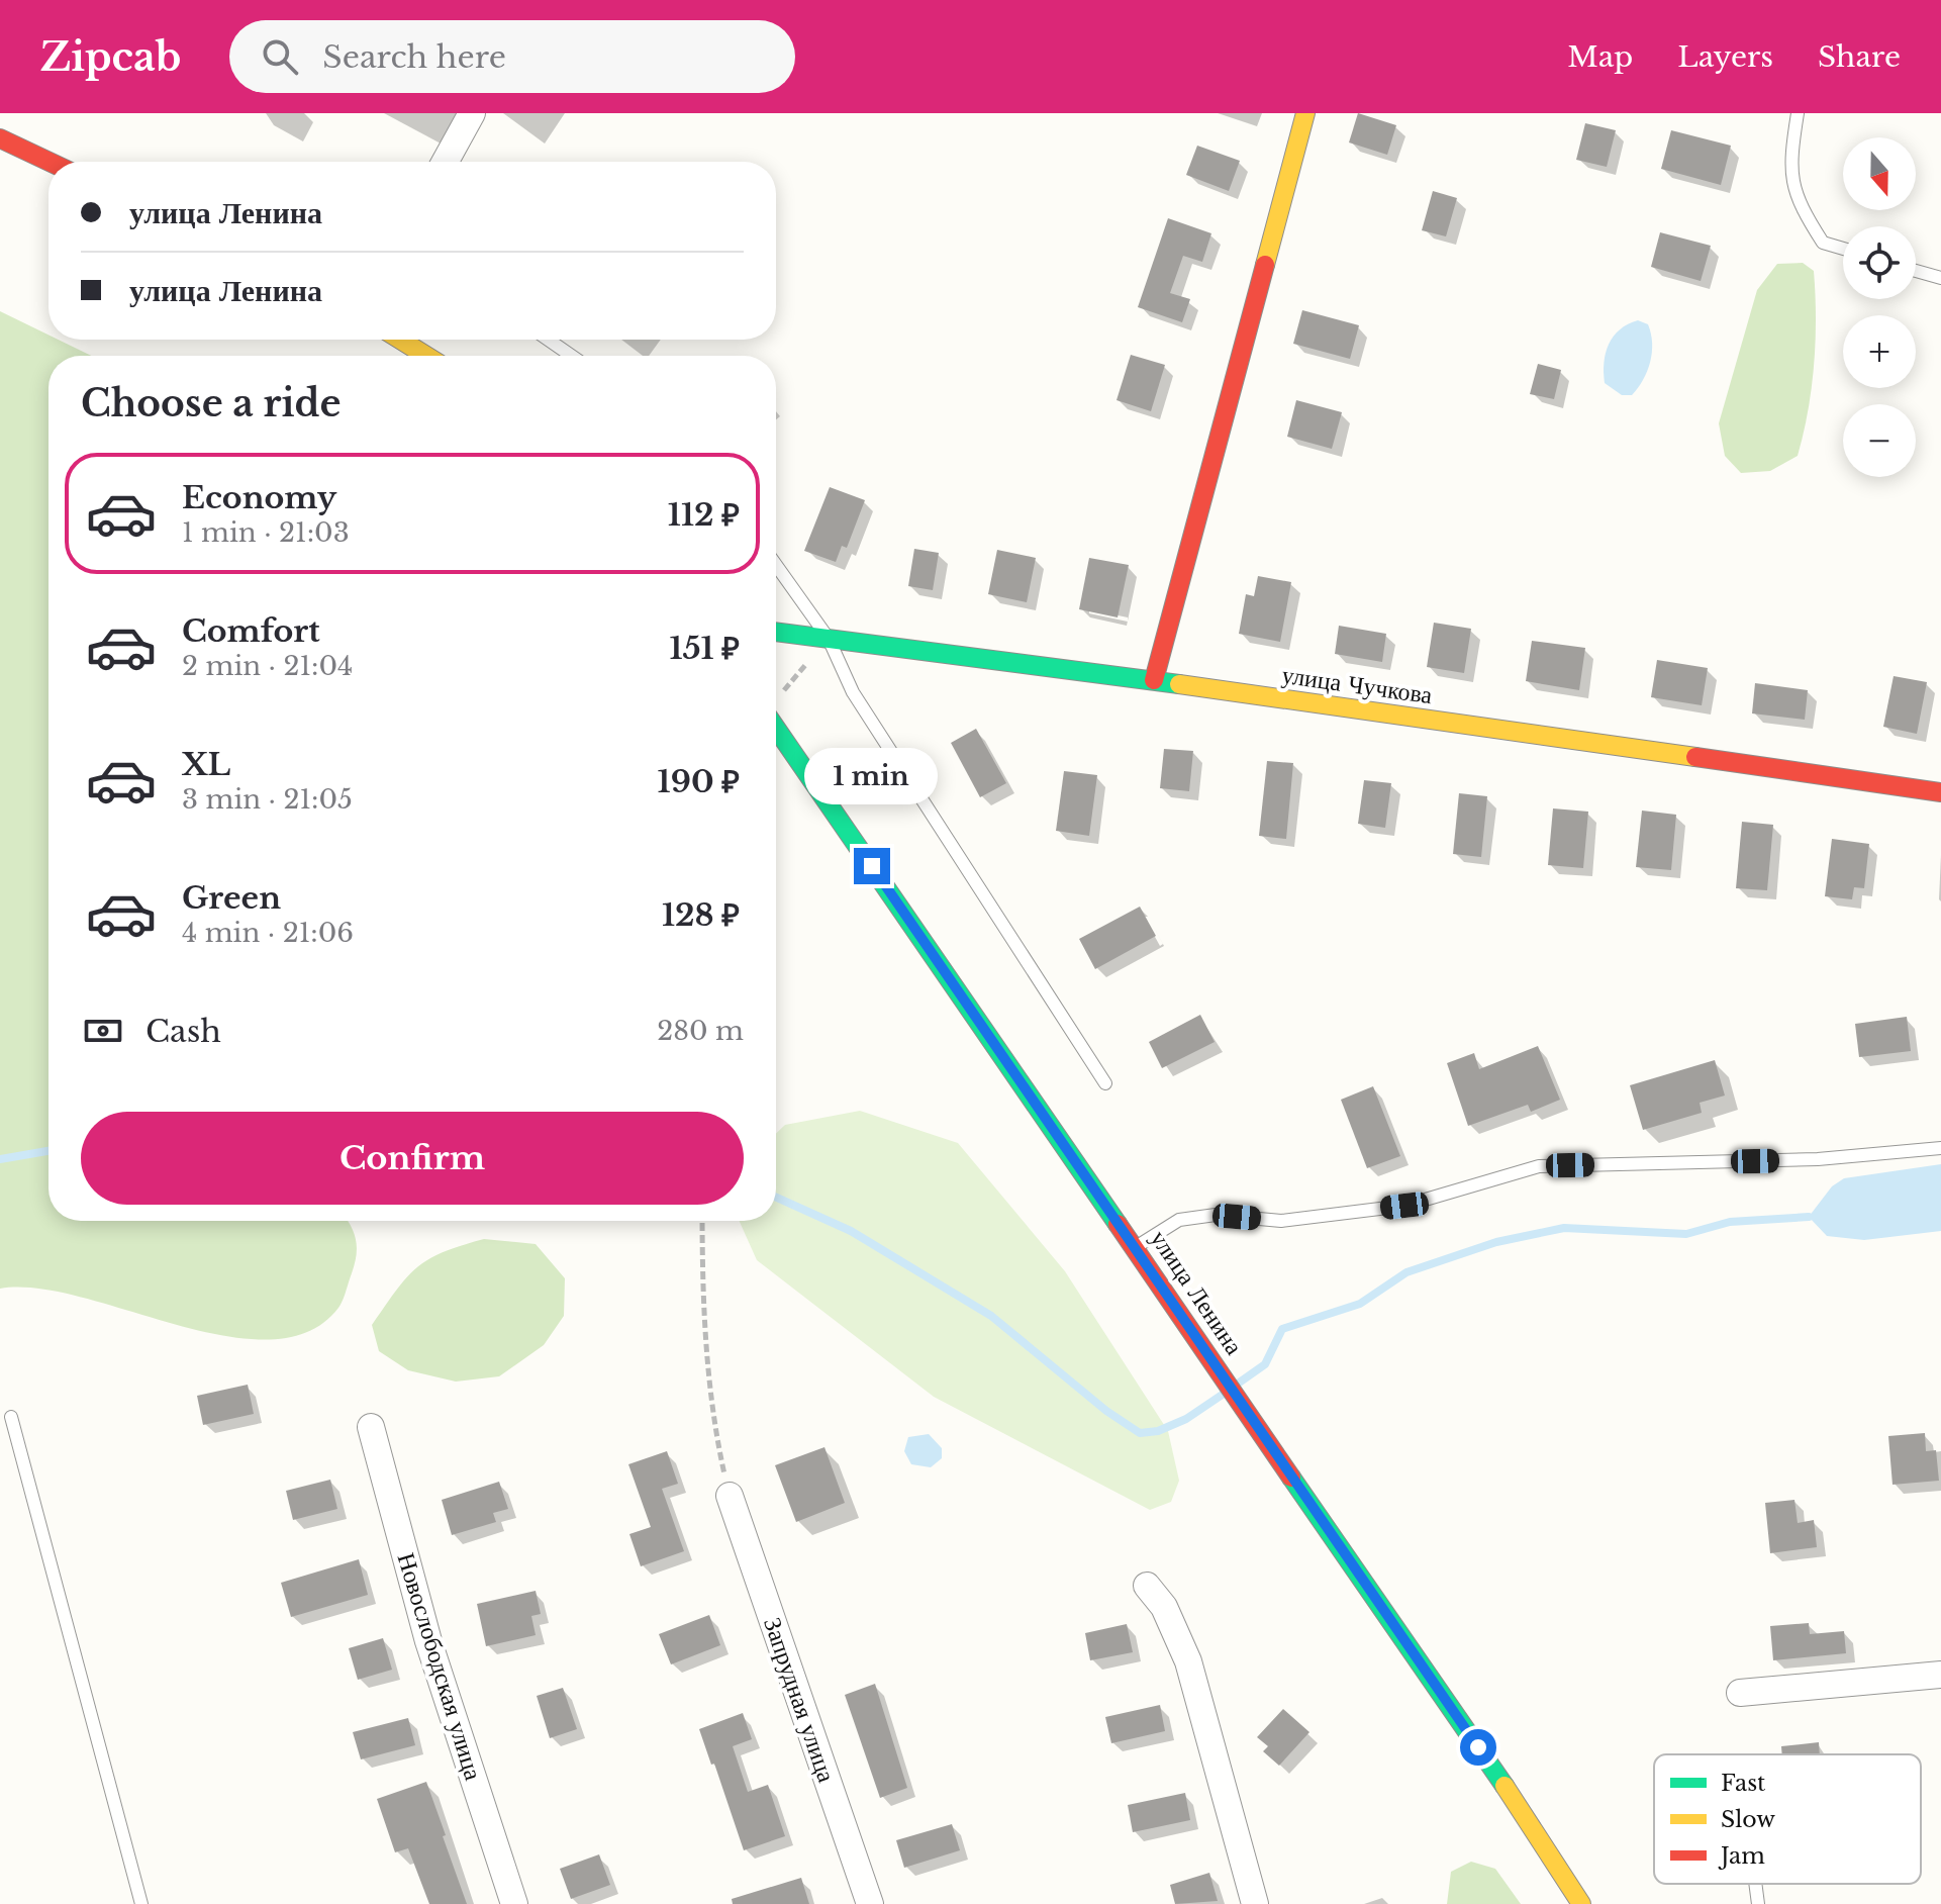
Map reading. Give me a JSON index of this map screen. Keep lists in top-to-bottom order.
{
  "streets": {
    "street": [
      "улица Чучкова",
      "улица Ленина",
      "Новослободская улица",
      "Запрудная улица"
    ]
  },
  "legend": ["Fast", "Slow", "Jam"],
  "north": "bottom",
  "page": {
    "header": "Zipcab",
    "search": "Search here",
    "nav": ["Map", "Layers", "Share"],
    "map_buttons": ["+", "−"],
    "banner": ["улица Ленина", "улица Ленина"],
    "heading": "Choose a ride",
    "list": [
      {
        "name": "Economy",
        "note": "1 min · 21:03",
        "value": "112 ₽"
      },
      {
        "name": "Comfort",
        "note": "2 min · 21:04",
        "value": "151 ₽"
      },
      {
        "name": "XL",
        "note": "3 min · 21:05",
        "value": "190 ₽"
      },
      {
        "name": "Green",
        "note": "4 min · 21:06",
        "value": "128 ₽"
      }
    ],
    "bubble": "1 min",
    "pay": ["Cash", "280 m"],
    "buttons": "Confirm"
  }
}
